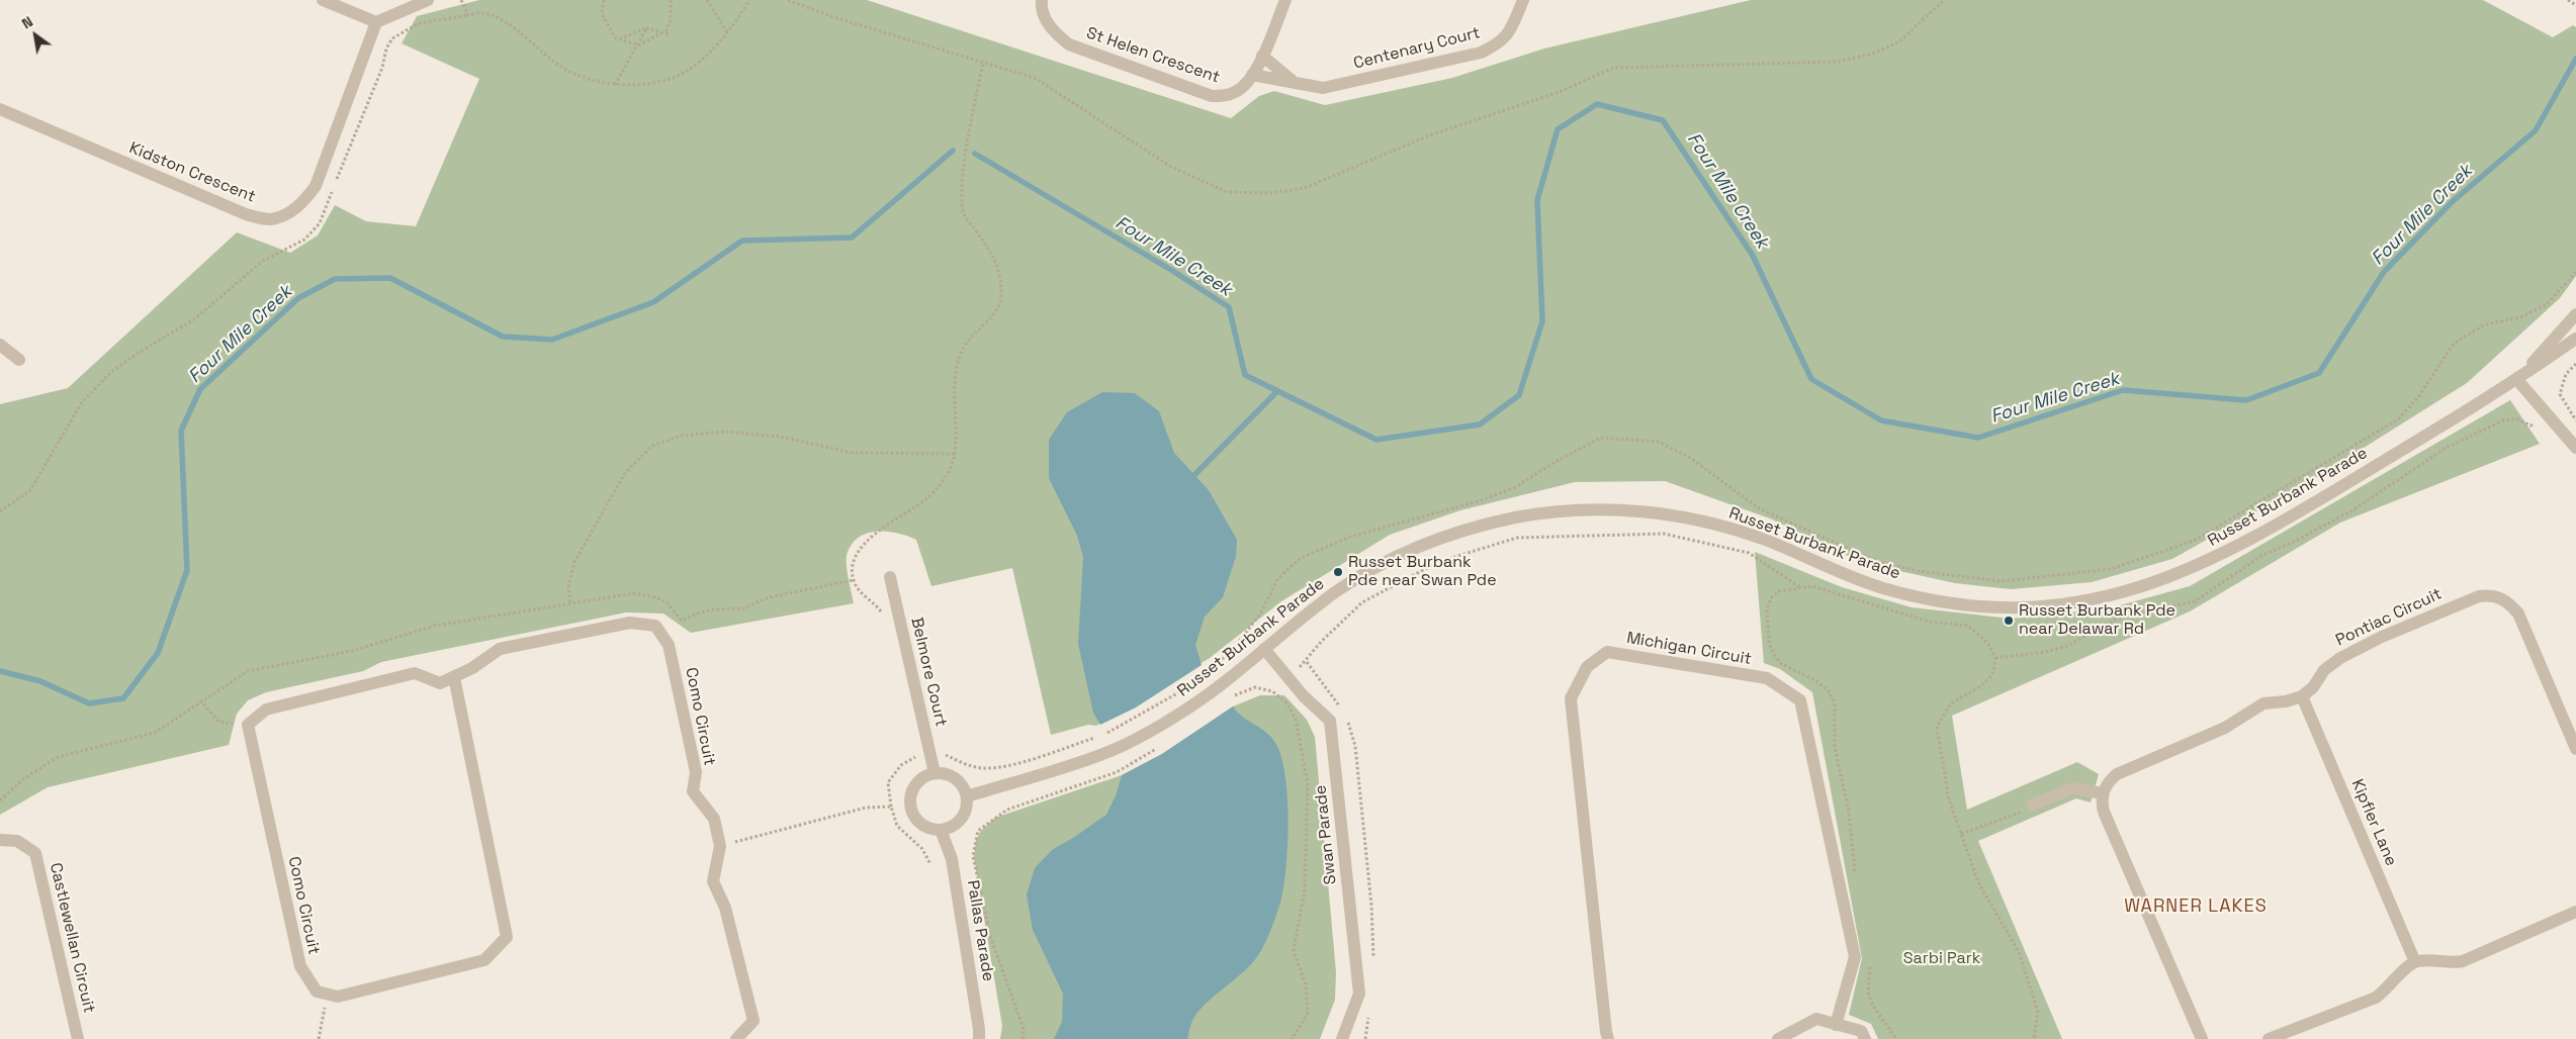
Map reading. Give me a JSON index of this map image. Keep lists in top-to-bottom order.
{
  "streets": {
    "street": [
      "Centenary Court",
      "St Helen Crescent",
      "Kidston Crescent",
      "Russet Burbank Parade",
      "Pontiac Circuit",
      "Michigan Circuit",
      "Belmore Court",
      "Como Circuit",
      "Kipfler Lane",
      "Swan Parade",
      "Pallas Parade",
      "Castlewellan Circuit"
    ]
  },
  "crossings": [
    ["Centenary Court", "St Helen Crescent"],
    ["Russet Burbank Parade", "Belmore Court"],
    ["Russet Burbank Parade", "Swan Parade"],
    ["Russet Burbank Parade", "Pallas Parade"],
    ["Pontiac Circuit", "Kipfler Lane"],
    ["Belmore Court", "Pallas Parade"]
  ],
  "districts": ["WARNER LAKES"],
  "water": ["Four Mile Creek"],
  "parks": ["Sarbi Park"],
  "places": ["Russet Burbank Pde near Swan Pde", "Russet Burbank Pde near Delawar Rd"],
  "north": "top left"
}
